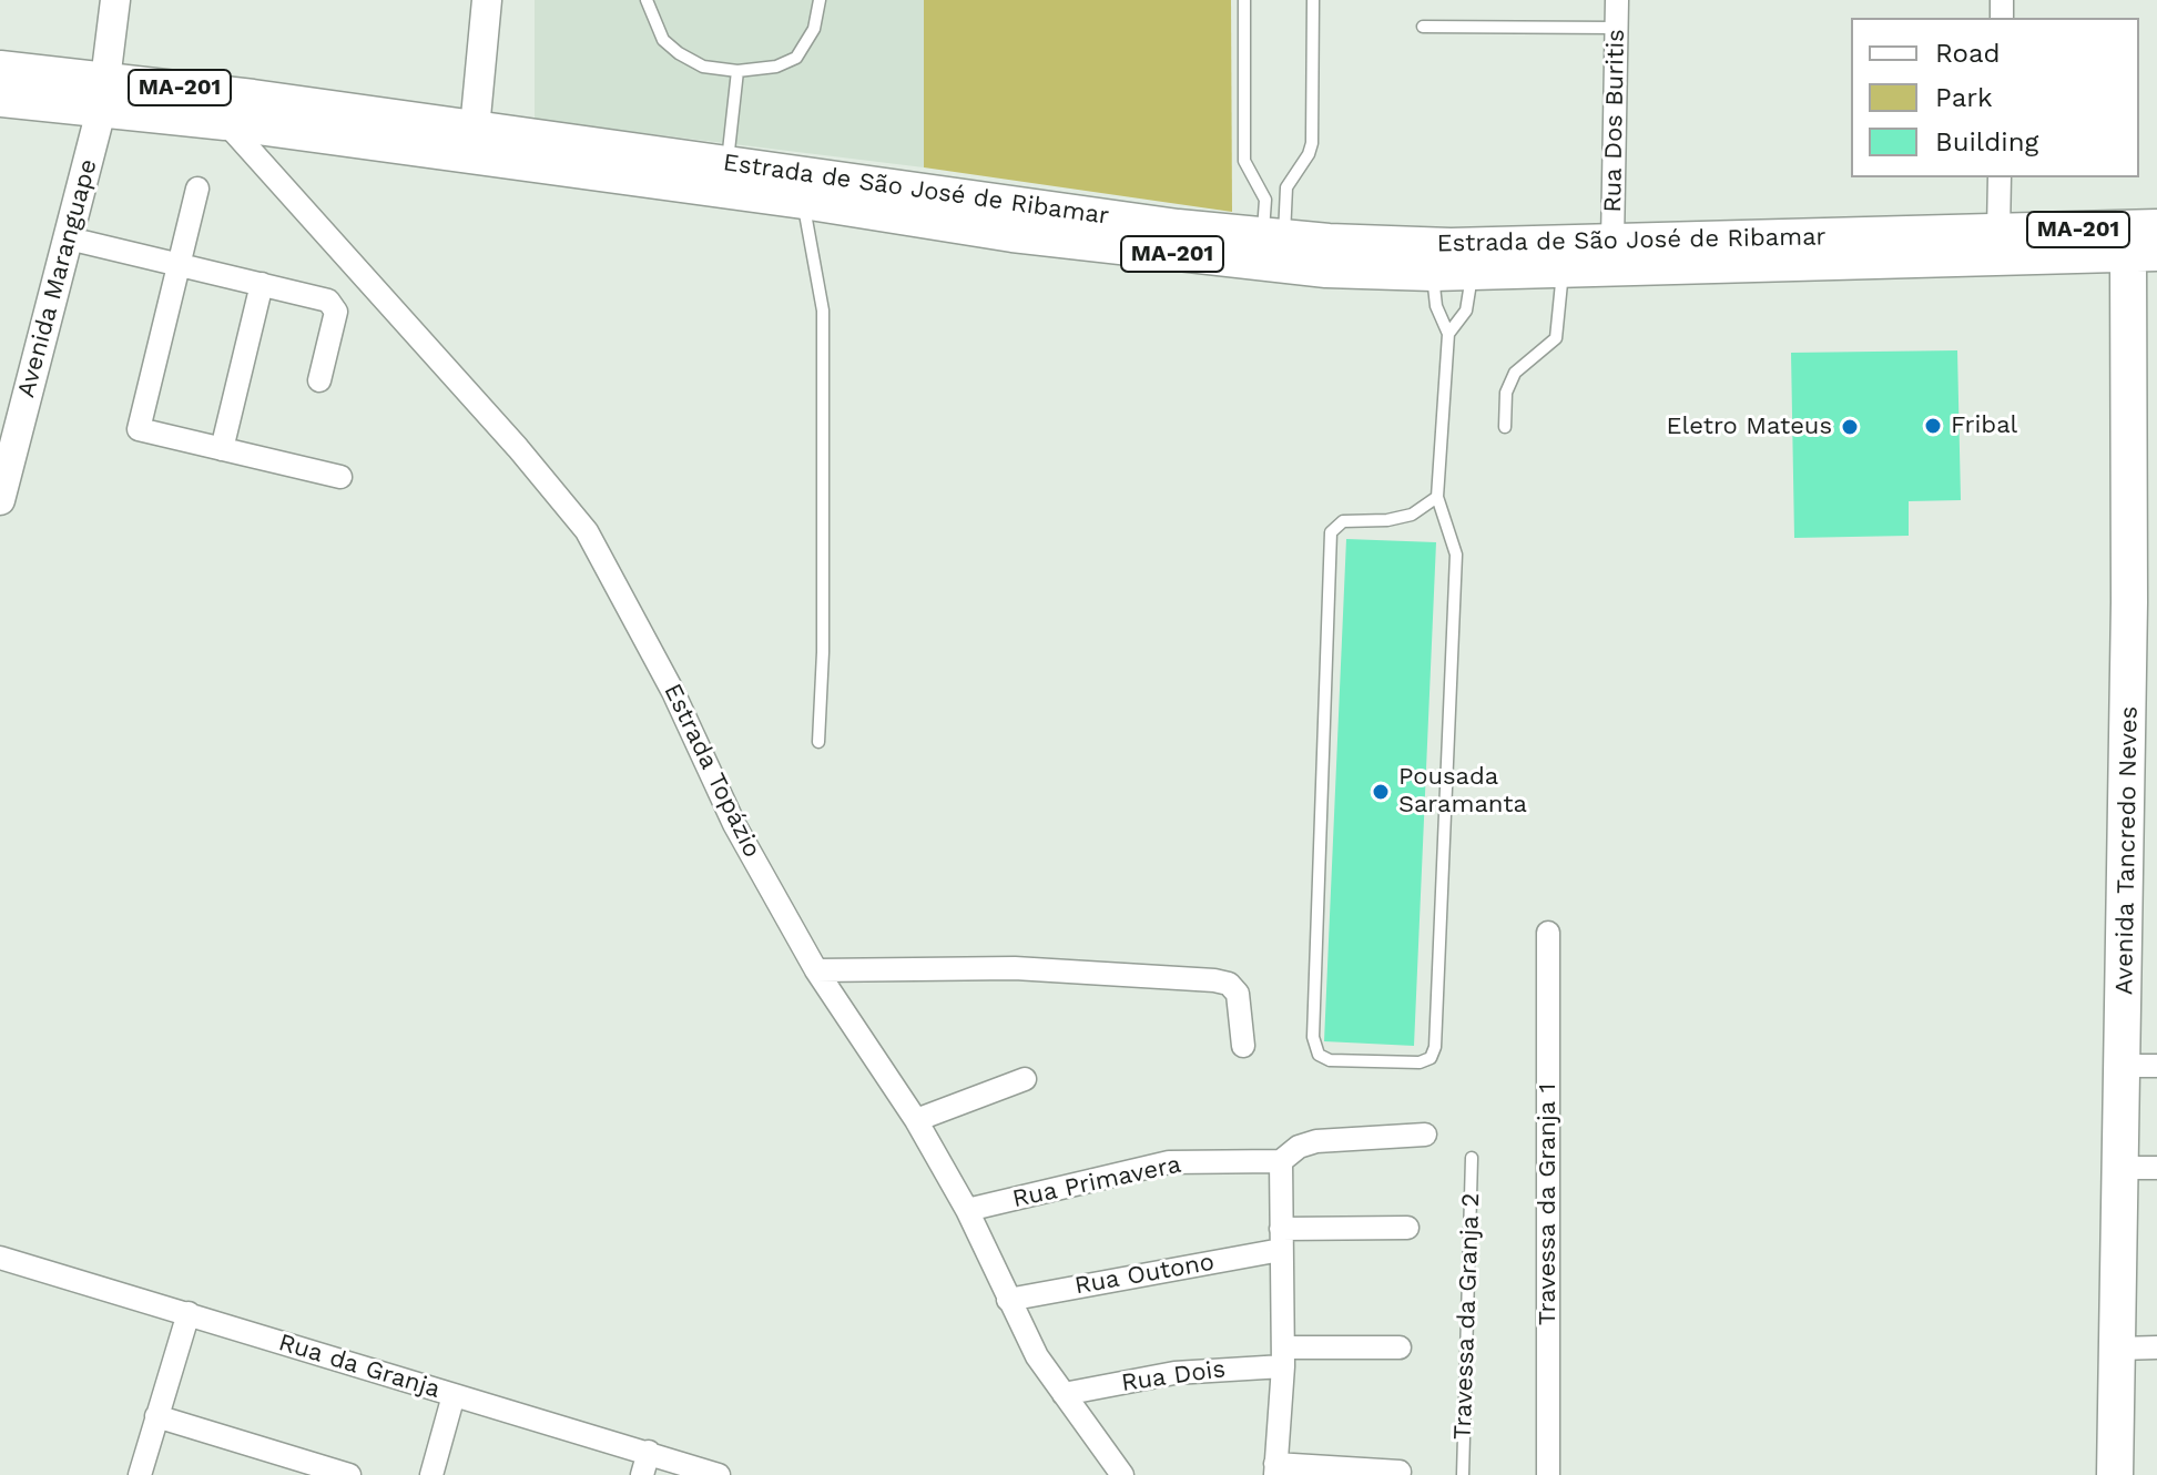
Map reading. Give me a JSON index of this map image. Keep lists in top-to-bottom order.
{
  "streets": {
    "main road": ["MA-201", "Estrada de São José de Ribamar", "Avenida Tancredo Neves"],
    "street": [
      "Rua Dos Buritis",
      "Avenida Maranguape",
      "Estrada Topázio",
      "Rua Primavera",
      "Travessa da Granja 1",
      "Rua Outono",
      "Rua da Granja",
      "Rua Dois"
    ],
    "lane": ["Travessa da Granja 2"]
  },
  "crossings": [
    ["Rua Dos Buritis", "Estrada de São José de Ribamar"],
    ["Estrada de São José de Ribamar", "Avenida Maranguape"],
    ["Estrada de São José de Ribamar", "Estrada Topázio"],
    ["Estrada de São José de Ribamar", "Avenida Tancredo Neves"],
    ["Estrada Topázio", "Rua Primavera"],
    ["Estrada Topázio", "Rua Outono"],
    ["Estrada Topázio", "Rua Dois"]
  ],
  "places": ["Fribal", "Eletro Mateus", "Pousada Saramanta"],
  "legend": ["Road", "Park", "Building"]
}
